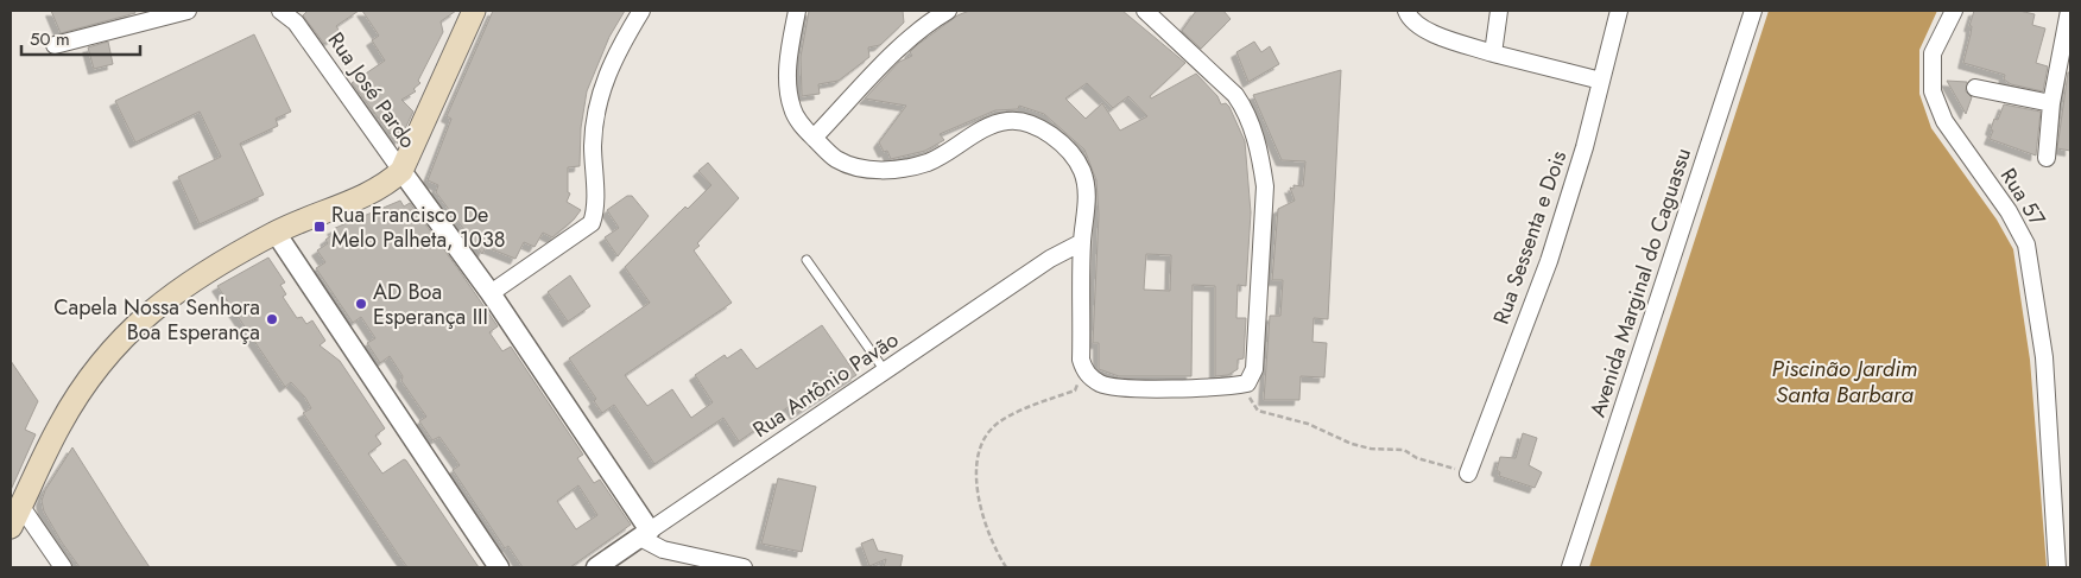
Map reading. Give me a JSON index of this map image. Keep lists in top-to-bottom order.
{
  "streets": {
    "street": [
      "Rua José Pardo",
      "Rua 57",
      "Rua Sessenta e Dois",
      "Avenida Marginal do Caguassu",
      "Rua Antônio Pavão"
    ]
  },
  "water": ["Piscinão Jardim Santa Barbara"],
  "places": {
    "transit": ["Rua Francisco De Melo Palheta, 1038"],
    "other": ["AD Boa Esperança III", "Capela Nossa Senhora Boa Esperança"]
  },
  "scale_bar": "50 m"
}
